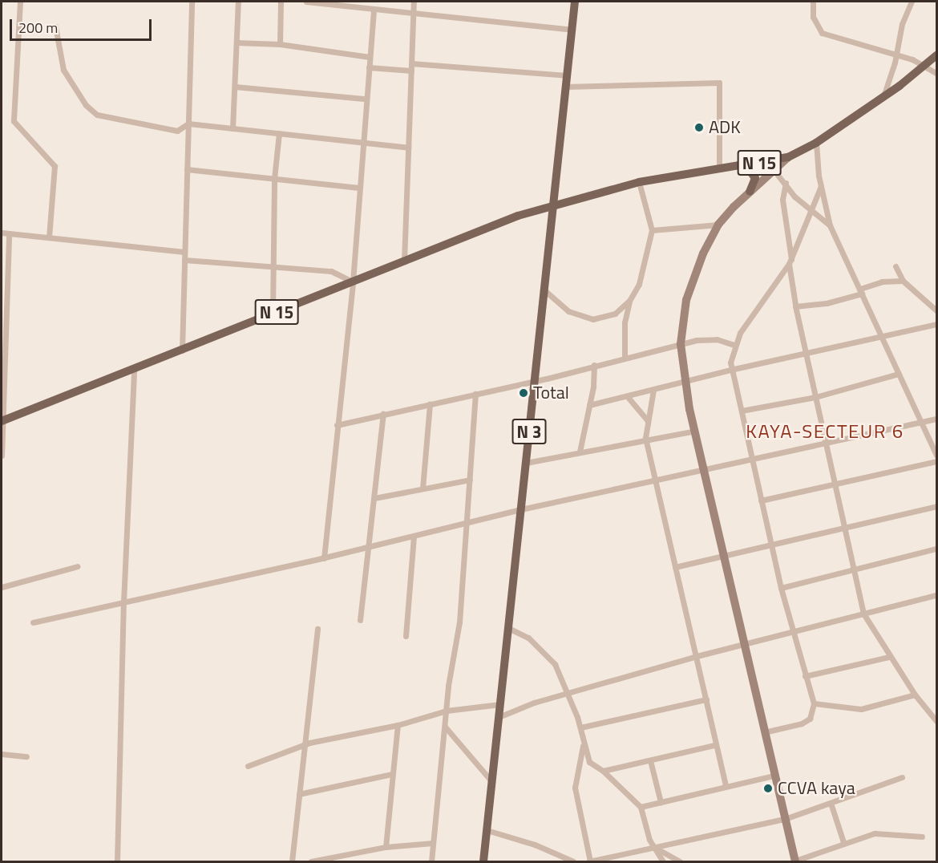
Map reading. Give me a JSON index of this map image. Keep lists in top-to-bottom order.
{
  "streets": {
    "main road": ["N 15", "N 3"]
  },
  "crossings": [
    ["N 15", "N 3"]
  ],
  "districts": ["KAYA-SECTEUR 6"],
  "places": ["ADK", "Total", "CCVA kaya"],
  "scale_bar": "200 m"
}
